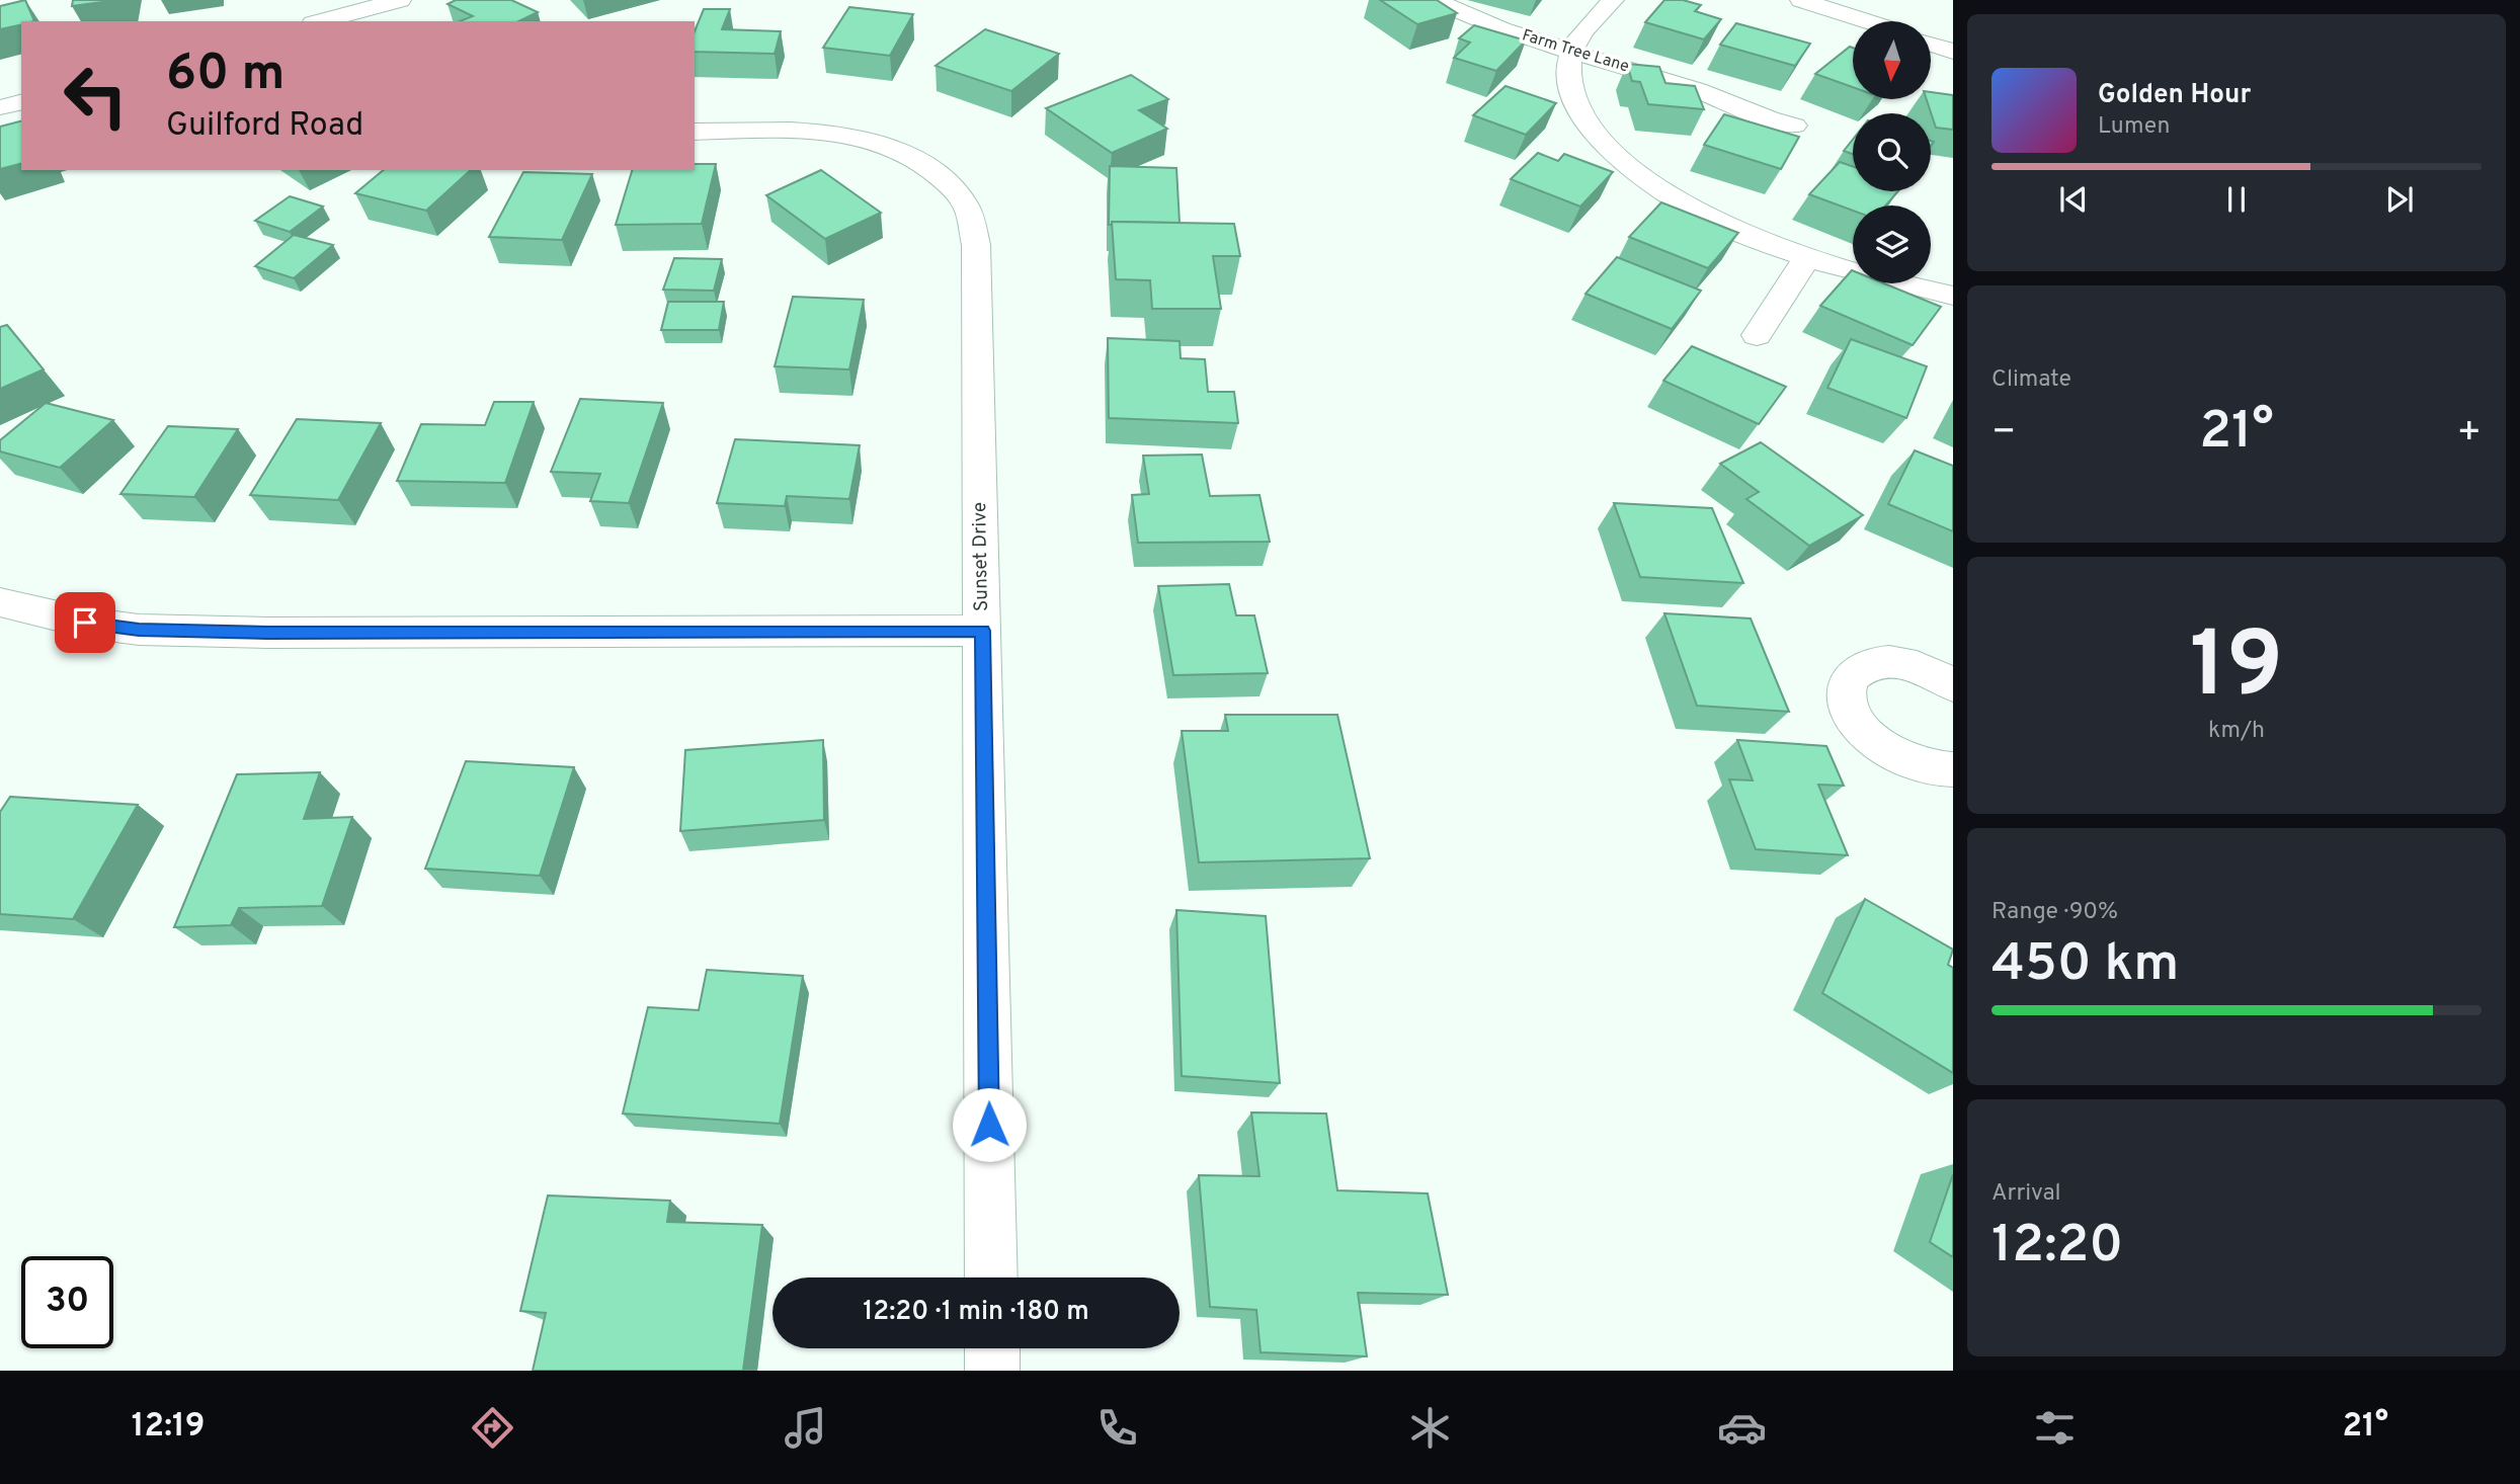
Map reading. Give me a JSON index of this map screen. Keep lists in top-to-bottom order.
{
  "streets": {
    "street": ["Farm Tree Lane", "Sunset Drive"]
  },
  "north": "bottom",
  "page": {
    "turn": ["60 m", "Guilford Road"],
    "song": ["Golden Hour", "Lumen"],
    "tile": [
      "Climate",
      ["19", "km/h"],
      ["Range · 90%", "450 km"],
      ["Arrival", "12:20"]
    ],
    "heat": ["−", "21°", "+"],
    "limit": "30",
    "trip": "12:20 · 1 min · 180 m",
    "tabs": ["12:19", "21°"]
  }
}
